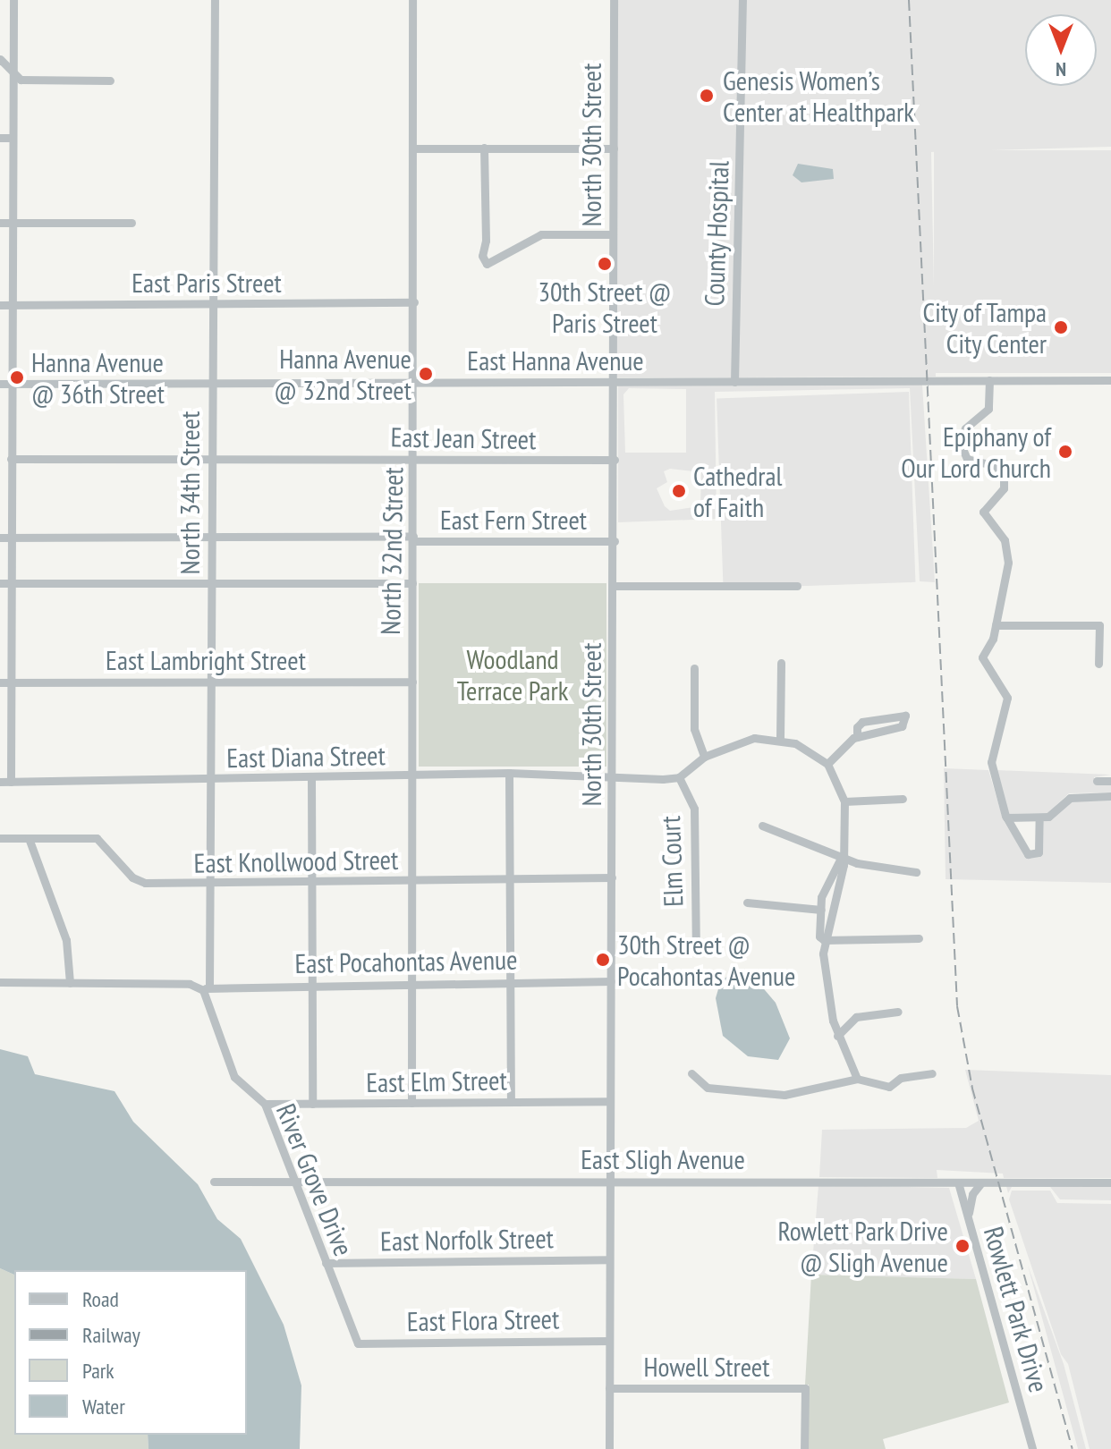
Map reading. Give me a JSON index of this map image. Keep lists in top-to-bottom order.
{
  "streets": {
    "street": [
      "North 30th Street",
      "County Hospital",
      "East Paris Street",
      "East Hanna Avenue",
      "East Jean Street",
      "North 34th Street",
      "East Fern Street",
      "North 32nd Street",
      "East Lambright Street",
      "East Diana Street",
      "East Knollwood Street",
      "Elm Court",
      "East Pocahontas Avenue",
      "East Elm Street",
      "East Sligh Avenue",
      "River Grove Drive",
      "East Norfolk Street",
      "Rowlett Park Drive",
      "East Flora Street",
      "Howell Street"
    ]
  },
  "crossings": [
    ["North 30th Street", "East Hanna Avenue"],
    ["North 30th Street", "East Jean Street"],
    ["North 30th Street", "East Fern Street"],
    ["North 30th Street", "East Diana Street"],
    ["North 30th Street", "East Knollwood Street"],
    ["North 30th Street", "East Pocahontas Avenue"],
    ["North 30th Street", "East Elm Street"],
    ["North 30th Street", "East Sligh Avenue"],
    ["North 30th Street", "East Norfolk Street"],
    ["North 30th Street", "East Flora Street"],
    ["North 30th Street", "Howell Street"],
    ["County Hospital", "East Hanna Avenue"],
    ["East Paris Street", "North 34th Street"],
    ["East Paris Street", "North 32nd Street"],
    ["East Hanna Avenue", "North 34th Street"],
    ["East Hanna Avenue", "North 32nd Street"],
    ["East Jean Street", "North 34th Street"],
    ["East Jean Street", "North 32nd Street"],
    ["North 34th Street", "East Fern Street"],
    ["North 34th Street", "East Lambright Street"],
    ["North 34th Street", "East Diana Street"],
    ["North 34th Street", "East Knollwood Street"],
    ["North 34th Street", "East Pocahontas Avenue"],
    ["North 34th Street", "River Grove Drive"],
    ["East Fern Street", "North 32nd Street"],
    ["North 32nd Street", "East Lambright Street"],
    ["North 32nd Street", "East Diana Street"],
    ["North 32nd Street", "East Knollwood Street"],
    ["North 32nd Street", "East Pocahontas Avenue"],
    ["North 32nd Street", "East Elm Street"],
    ["East Diana Street", "Elm Court"],
    ["East Pocahontas Avenue", "River Grove Drive"],
    ["East Elm Street", "River Grove Drive"],
    ["East Sligh Avenue", "River Grove Drive"],
    ["East Sligh Avenue", "Rowlett Park Drive"],
    ["River Grove Drive", "East Norfolk Street"],
    ["River Grove Drive", "East Flora Street"]
  ],
  "parks": ["Woodland Terrace Park"],
  "places": [
    "Genesis Women’s Center at Healthpark",
    "30th Street @ Paris Street",
    "City of Tampa City Center",
    "Hanna Avenue @ 32nd Street",
    "Hanna Avenue @ 36th Street",
    "Epiphany of Our Lord Church",
    "Cathedral of Faith",
    "30th Street @ Pocahontas Avenue",
    "Rowlett Park Drive @ Sligh Avenue"
  ],
  "legend": [
    "Road",
    "Railway",
    "Park",
    "Water"
  ],
  "north": "bottom"
}
